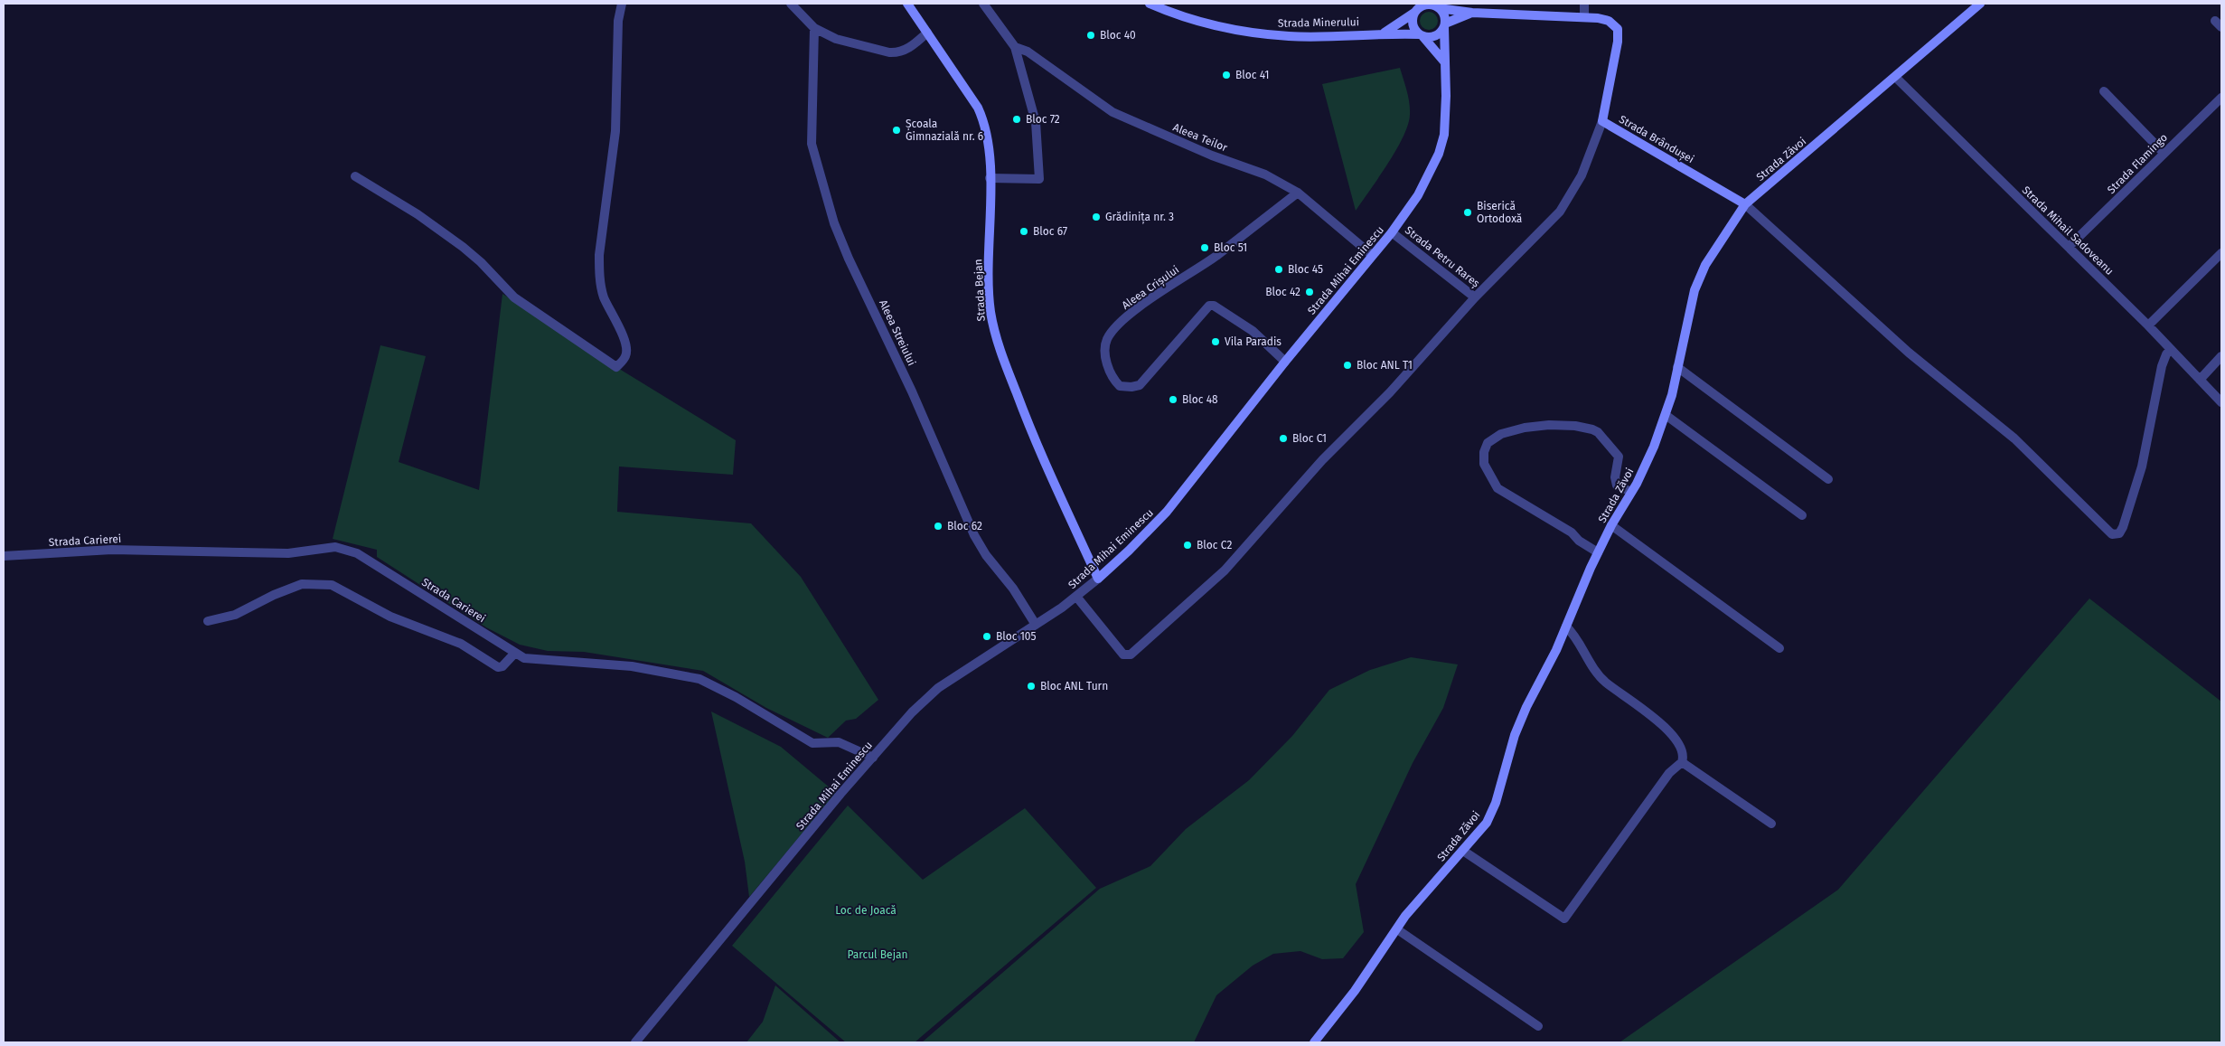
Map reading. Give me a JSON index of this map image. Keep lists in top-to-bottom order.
{
  "streets": {
    "street": [
      "Strada Minerului",
      "Aleea Teilor",
      "Strada Brândușei",
      "Strada Zăvoi",
      "Strada Flamingo",
      "Strada Mihail Sadoveanu",
      "Strada Petru Rareș",
      "Strada Mihai Eminescu",
      "Aleea Crișului",
      "Strada Bejan",
      "Aleea Streiului",
      "Strada Carierei"
    ]
  },
  "crossings": [
    ["Strada Minerului", "Strada Brândușei"],
    ["Strada Minerului", "Strada Mihai Eminescu"],
    ["Aleea Teilor", "Strada Mihai Eminescu"],
    ["Aleea Teilor", "Aleea Crișului"],
    ["Aleea Teilor", "Strada Bejan"],
    ["Strada Brândușei", "Strada Zăvoi"],
    ["Strada Brândușei", "Strada Petru Rareș"],
    ["Strada Brândușei", "Strada Mihai Eminescu"],
    ["Strada Zăvoi", "Strada Mihail Sadoveanu"],
    ["Strada Flamingo", "Strada Mihail Sadoveanu"],
    ["Strada Petru Rareș", "Strada Mihai Eminescu"],
    ["Strada Mihai Eminescu", "Aleea Crișului"],
    ["Strada Mihai Eminescu", "Strada Bejan"],
    ["Strada Mihai Eminescu", "Aleea Streiului"],
    ["Strada Mihai Eminescu", "Strada Carierei"]
  ],
  "parks": ["Loc de Joacă", "Parcul Bejan"],
  "places": [
    "Bloc 40",
    "Bloc 41",
    "Bloc 72",
    "Școala Gimnazială nr. 6",
    "Biserică Ortodoxă",
    "Grădinița nr. 3",
    "Bloc 67",
    "Bloc 51",
    "Bloc 45",
    "Bloc 42",
    "Vila Paradis",
    "Bloc ANL T1",
    "Bloc 48",
    "Bloc C1",
    "Bloc 62",
    "Bloc C2",
    "Bloc 105",
    "Bloc ANL Turn"
  ]
}
